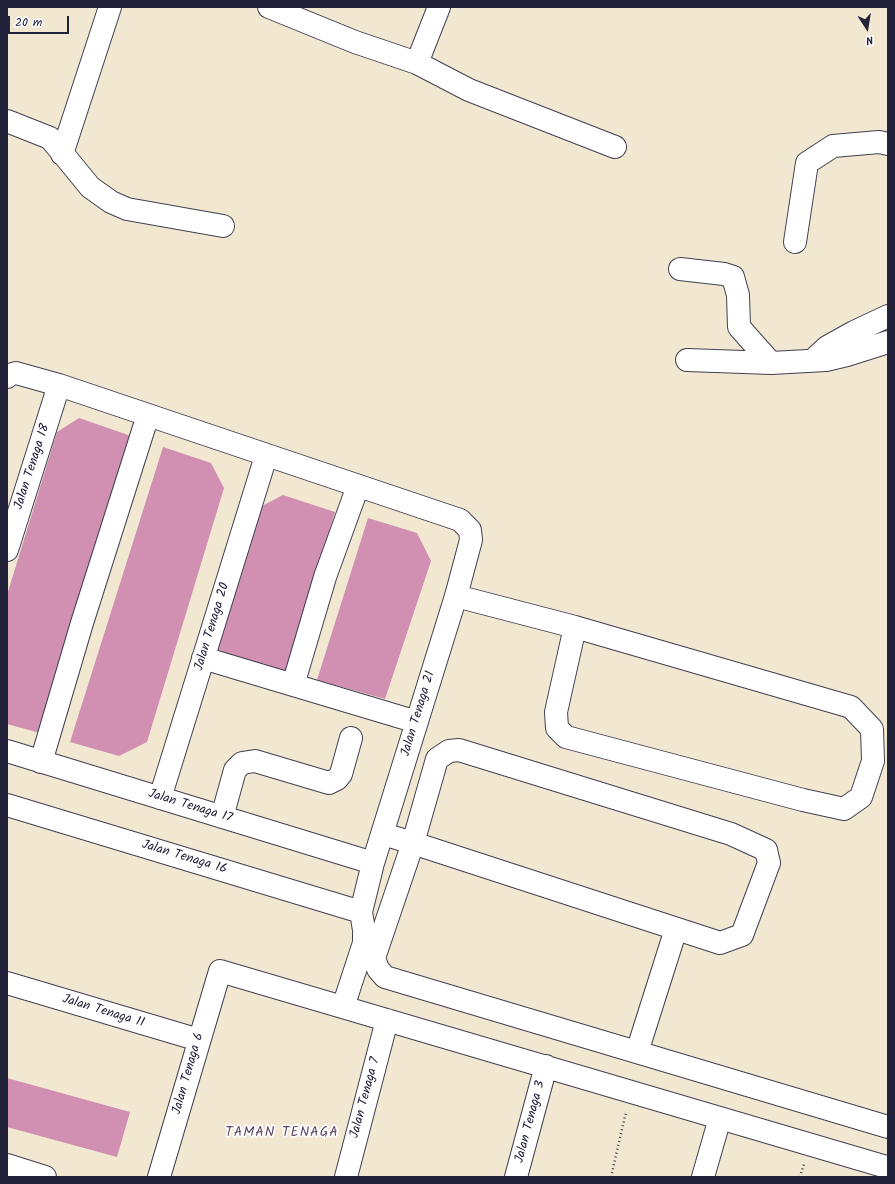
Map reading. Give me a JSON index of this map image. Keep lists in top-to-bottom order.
{
  "streets": {
    "street": [
      "Jalan Tenaga 18",
      "Jalan Tenaga 20",
      "Jalan Tenaga 21",
      "Jalan Tenaga 17",
      "Jalan Tenaga 16",
      "Jalan Tenaga 11",
      "Jalan Tenaga 6",
      "Jalan Tenaga 7",
      "Jalan Tenaga 3"
    ]
  },
  "crossings": [
    ["Jalan Tenaga 20", "Jalan Tenaga 17"],
    ["Jalan Tenaga 21", "Jalan Tenaga 17"],
    ["Jalan Tenaga 21", "Jalan Tenaga 16"],
    ["Jalan Tenaga 11", "Jalan Tenaga 6"]
  ],
  "districts": ["TAMAN TENAGA"],
  "scale_bar": "20 m",
  "north": "bottom"
}
